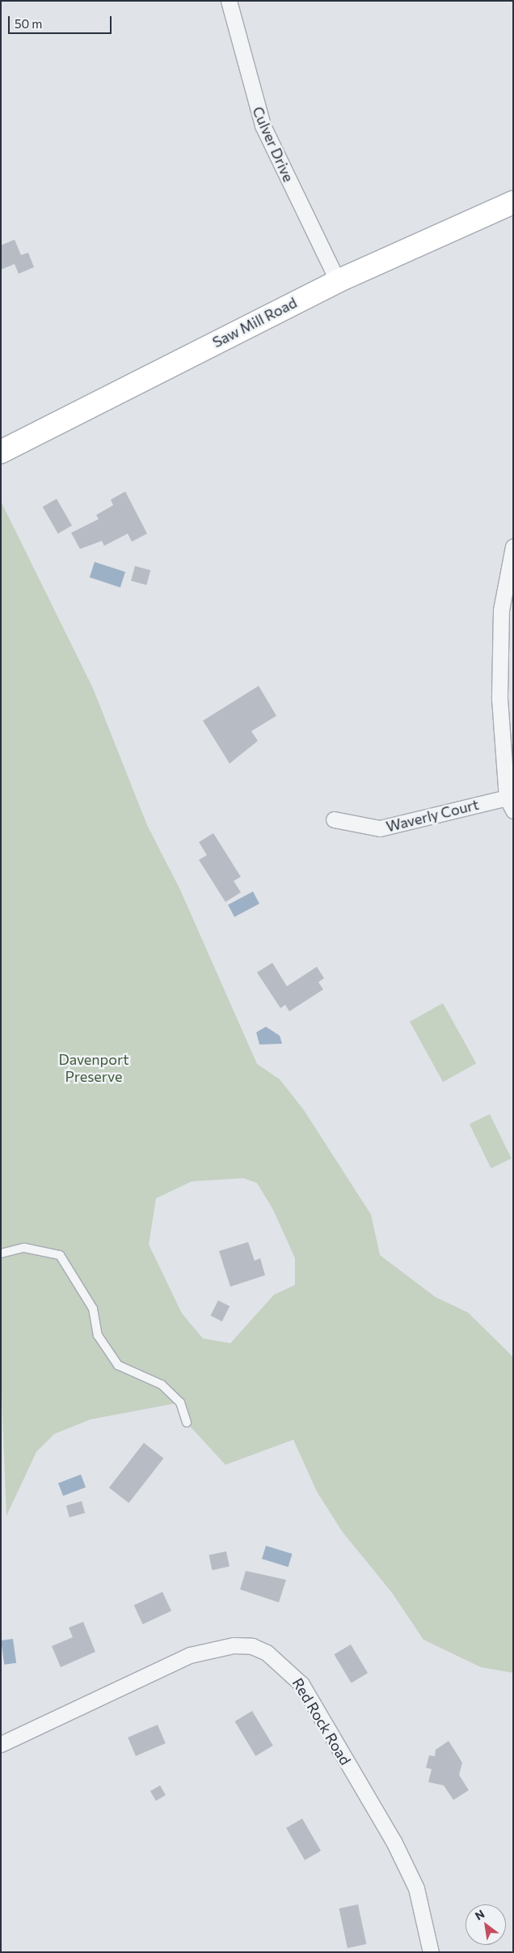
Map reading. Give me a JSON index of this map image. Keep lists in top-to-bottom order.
{
  "streets": {
    "street": [
      "Culver Drive",
      "Saw Mill Road",
      "Waverly Court",
      "Red Rock Road"
    ]
  },
  "crossings": [
    ["Culver Drive", "Saw Mill Road"]
  ],
  "parks": ["Davenport Preserve"],
  "scale_bar": "50 m",
  "north": "top left"
}
